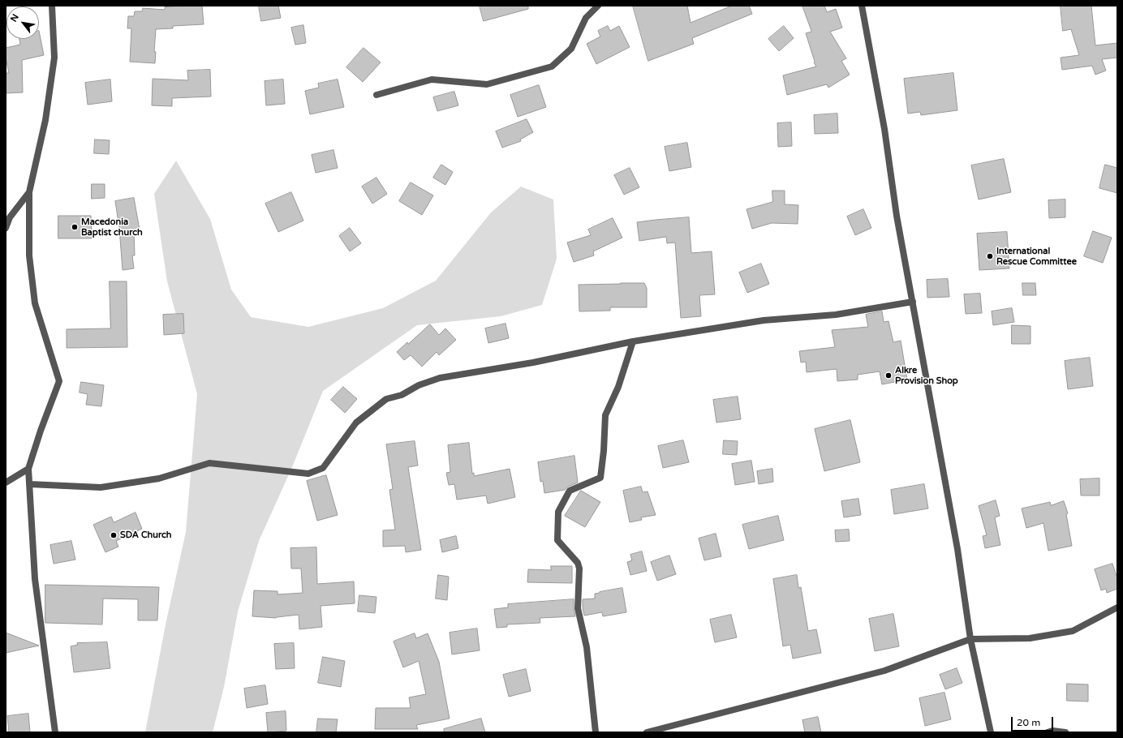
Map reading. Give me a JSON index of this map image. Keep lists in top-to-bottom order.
{
  "places": [
    "Macedonia Baptist church",
    "International Rescue Committee",
    "Alkre Provision Shop",
    "SDA Church"
  ],
  "scale_bar": "20 m",
  "north": "top left"
}
